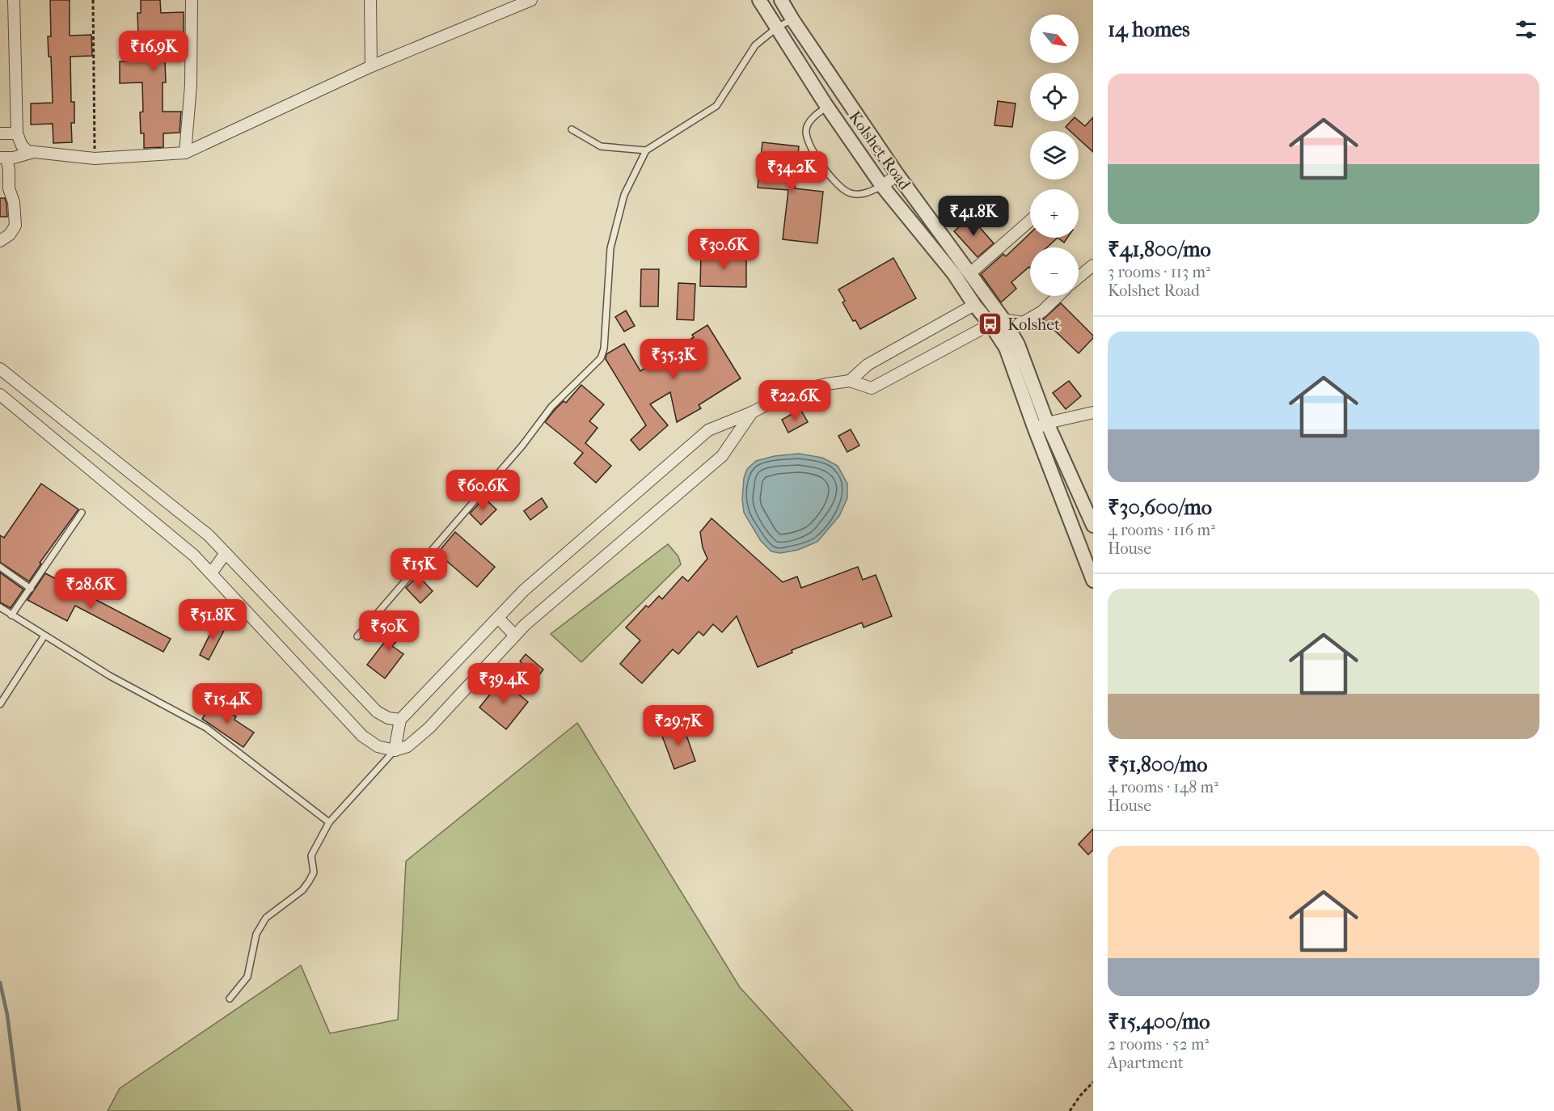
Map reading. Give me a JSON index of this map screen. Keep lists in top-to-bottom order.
{
  "streets": {
    "street": ["Kolshet Road"]
  },
  "places": {
    "bus stop": ["Kolshet"]
  },
  "north": "bottom right",
  "page": {
    "heading": "14 homes",
    "map_buttons": ["+", "−"],
    "price": [
      "₹16.9K",
      "₹34.2K",
      "₹41.8K",
      "₹30.6K",
      "₹35.3K",
      "₹22.6K",
      "₹60.6K",
      "₹15K",
      "₹28.6K",
      "₹51.8K",
      "₹50K",
      "₹39.4K",
      "₹15.4K",
      "₹29.7K"
    ],
    "list": [
      {
        "name": "₹41,800/mo",
        "note": "3 rooms · 113 m² · Kolshet Road"
      },
      {
        "name": "₹30,600/mo",
        "note": "4 rooms · 116 m² · House"
      },
      {
        "name": "₹51,800/mo",
        "note": "4 rooms · 148 m² · House"
      },
      {
        "name": "₹15,400/mo",
        "note": "2 rooms · 52 m² · Apartment"
      }
    ]
  }
}
